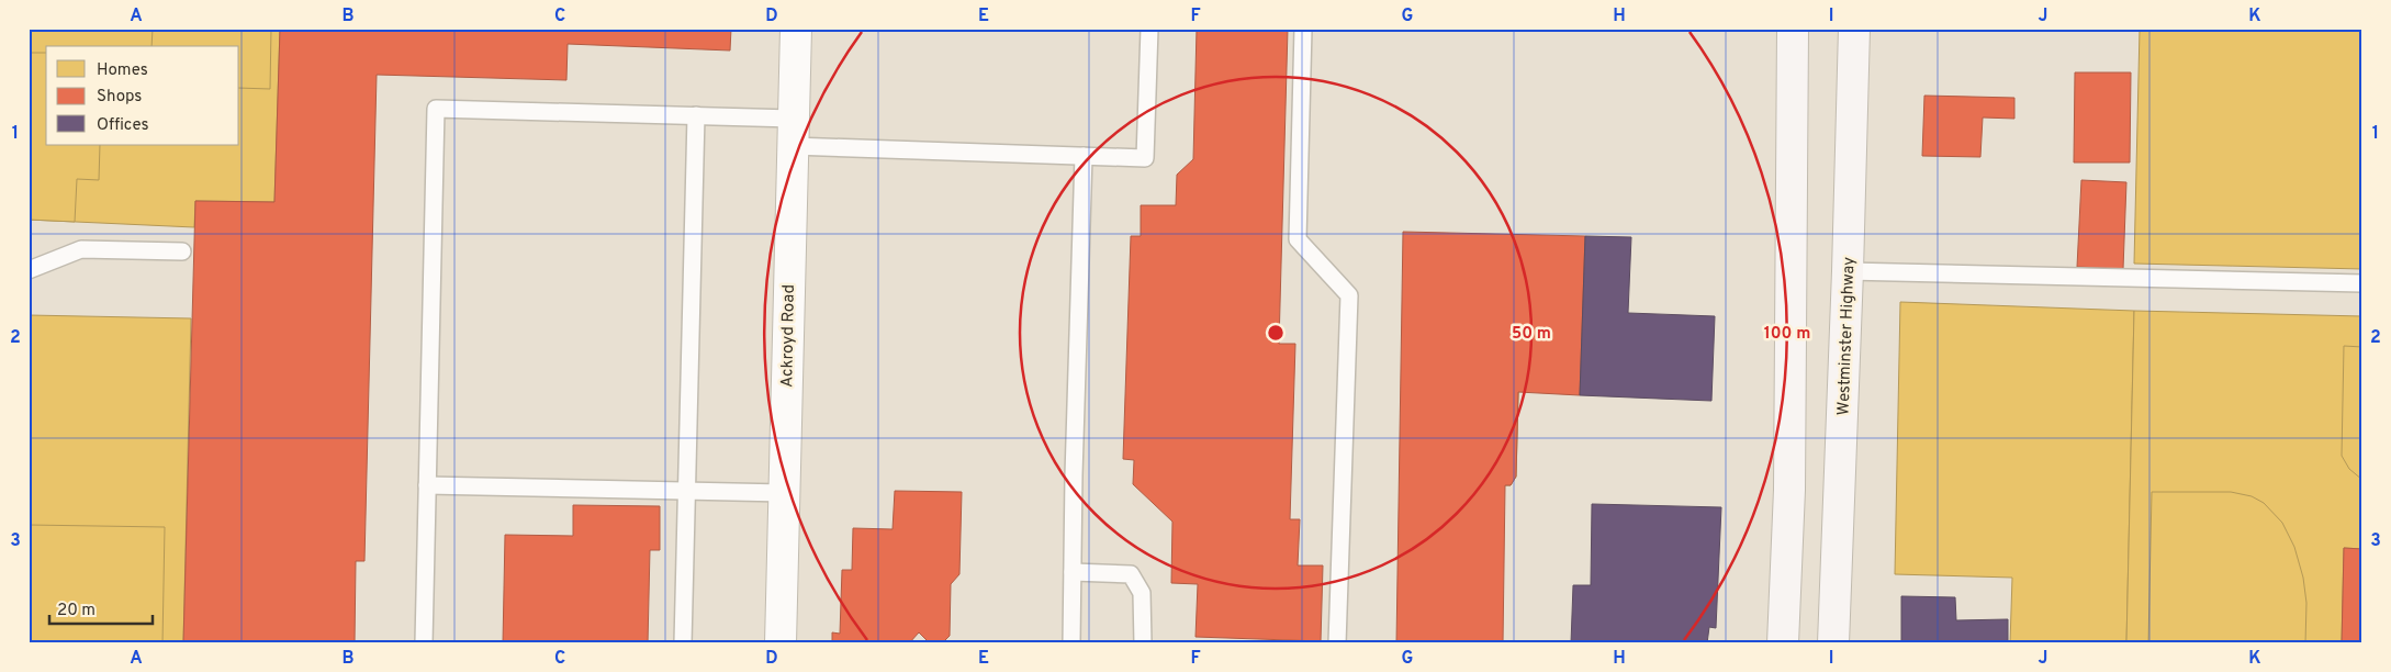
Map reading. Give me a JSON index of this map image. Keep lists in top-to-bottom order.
{
  "streets": {
    "main road": ["Westminster Highway"],
    "street": ["Ackroyd Road"]
  },
  "legend": ["Homes", "Shops", "Offices"],
  "scale_bar": "20 m",
  "grid": {
    "columns": [
      "A",
      "B",
      "C",
      "D",
      "E",
      "F",
      "G",
      "H",
      "I",
      "J",
      "K"
    ],
    "rows": ["1", "2", "3"]
  },
  "rings": ["50 m", "100 m"]
}
